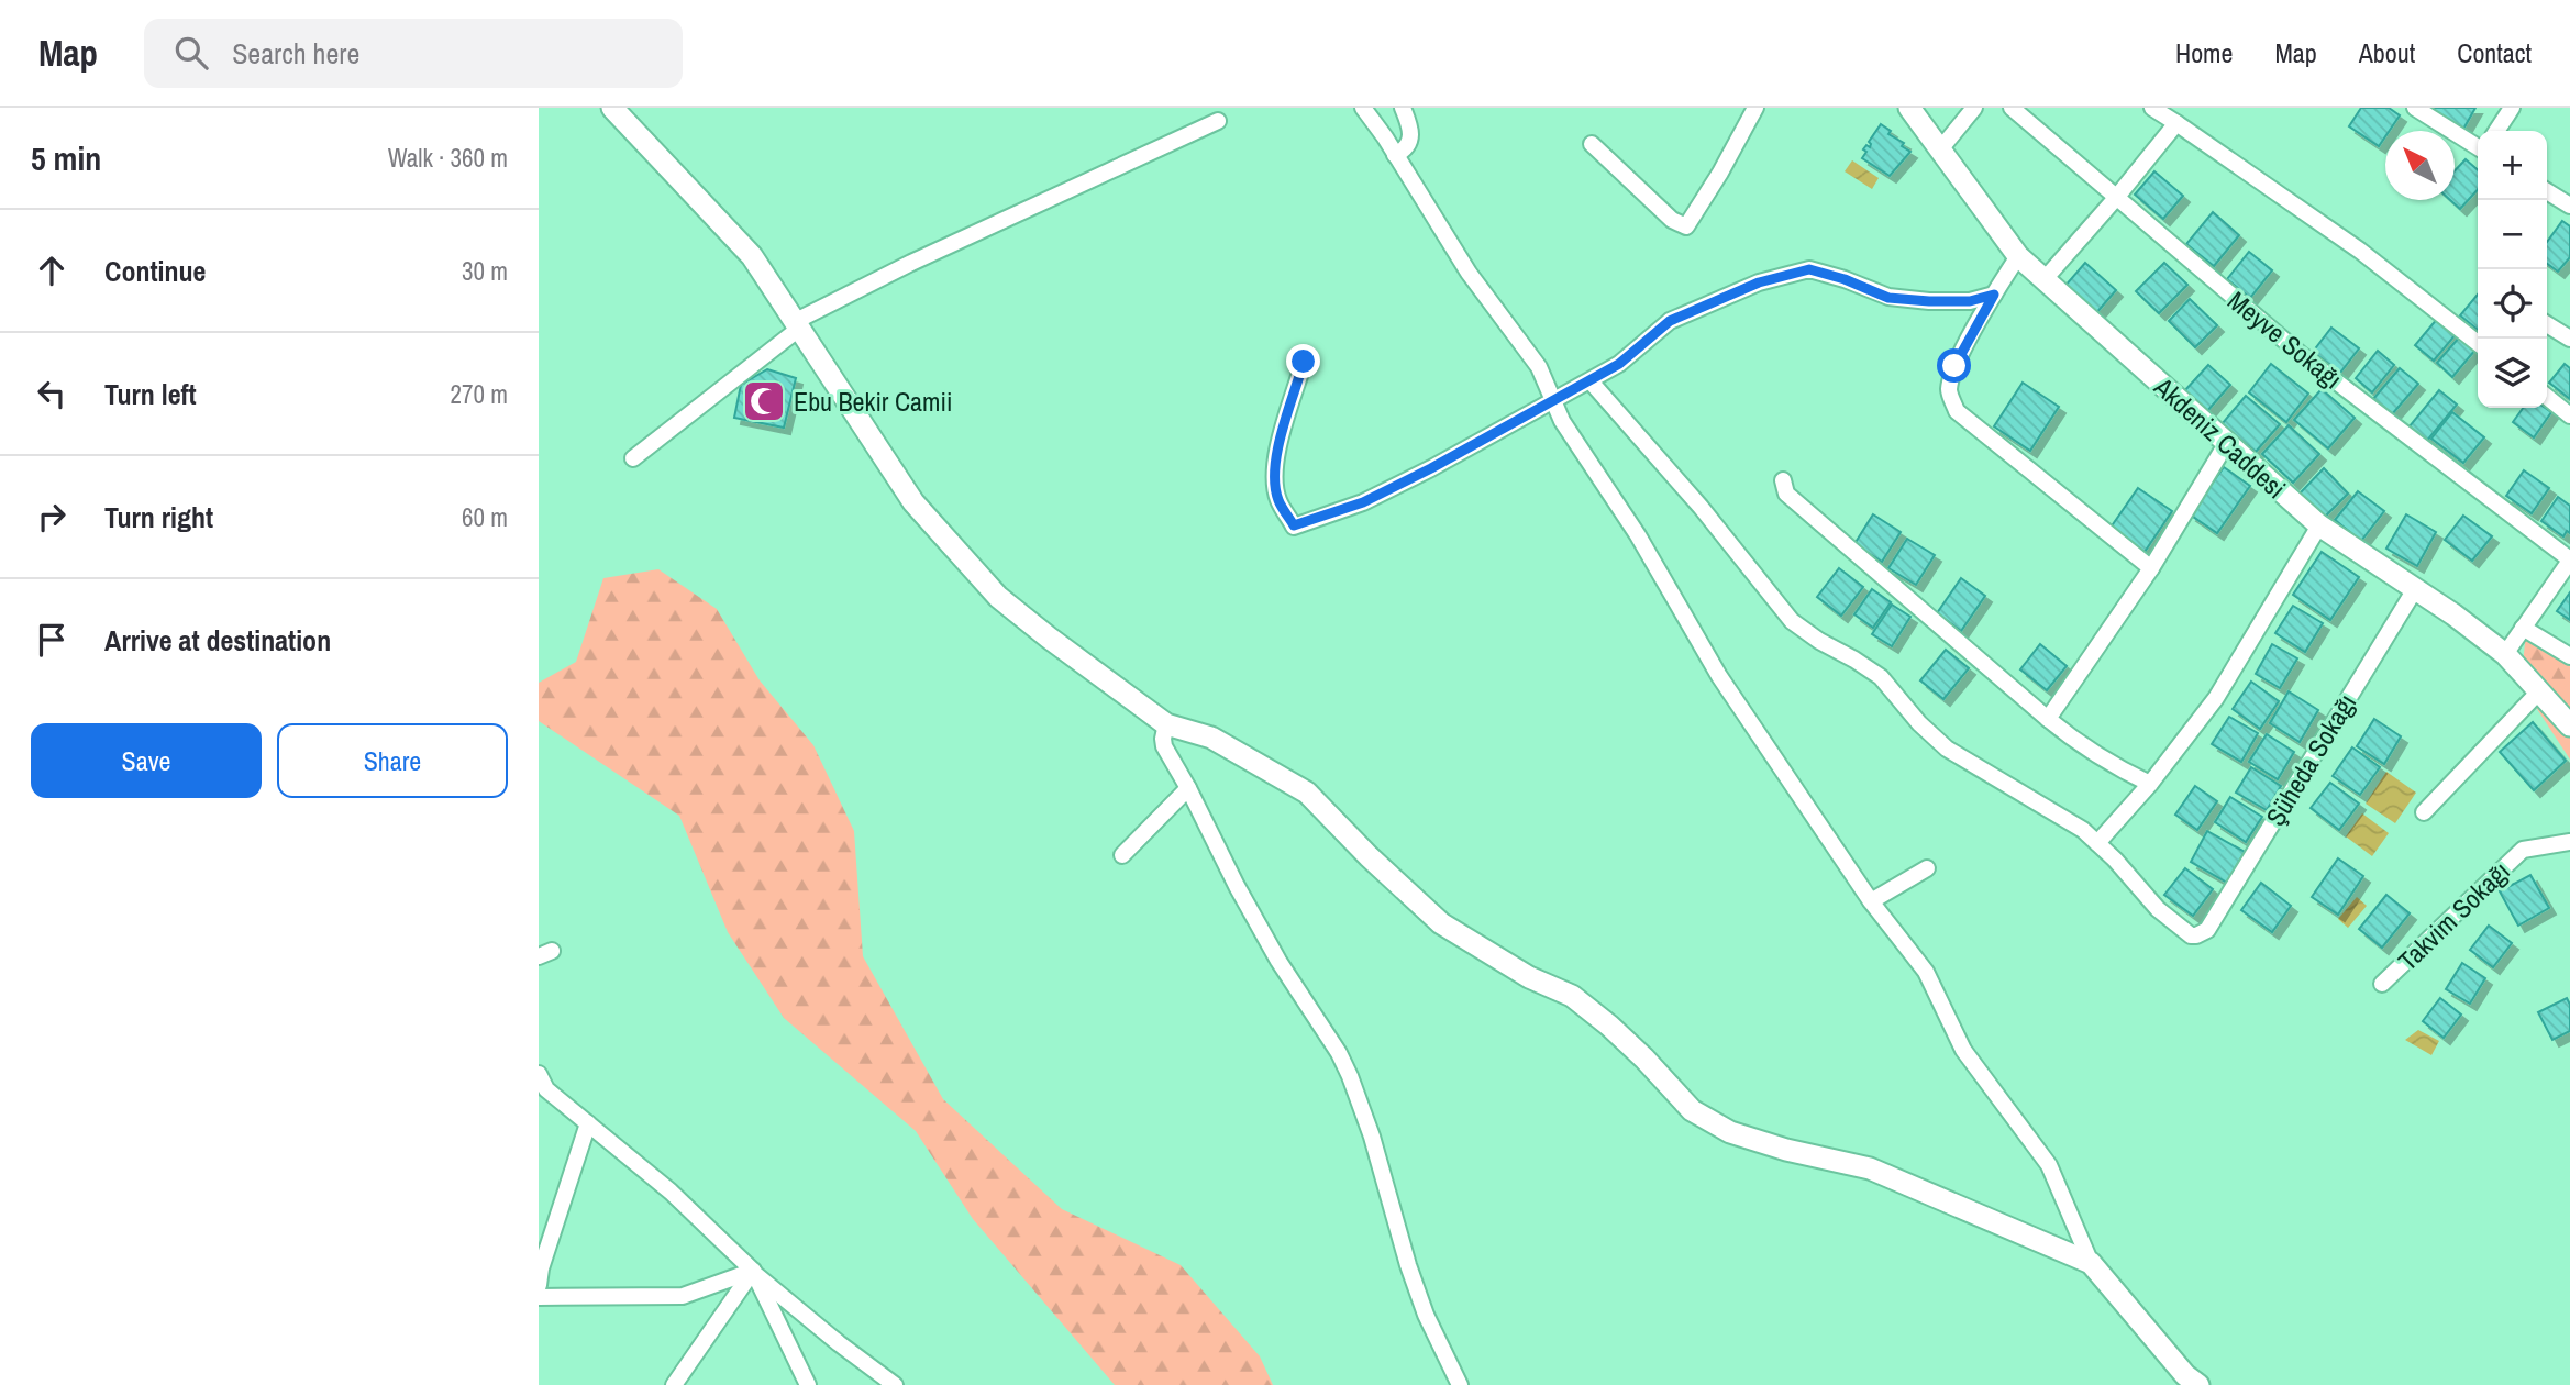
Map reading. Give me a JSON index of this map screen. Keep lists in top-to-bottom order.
{
  "streets": {
    "street": [
      "Meyve Sokağı",
      "Akdeniz Caddesi",
      "Şüheda Sokağı",
      "Takvim Sokağı"
    ]
  },
  "crossings": [
    ["Akdeniz Caddesi", "Şüheda Sokağı"]
  ],
  "places": {
    "mosque": ["Ebu Bekir Camii"]
  },
  "north": "top left",
  "page": {
    "header": "Map",
    "search": "Search here",
    "nav": [
      "Home",
      "Map",
      "About",
      "Contact"
    ],
    "heading": ["5 min", "Walk · 360 m"],
    "map_buttons": ["+", "−"],
    "list": [
      ["Continue", "30 m"],
      ["Turn left", "270 m"],
      ["Turn right", "60 m"],
      "Arrive at destination"
    ],
    "buttons": ["Save", "Share"]
  }
}
